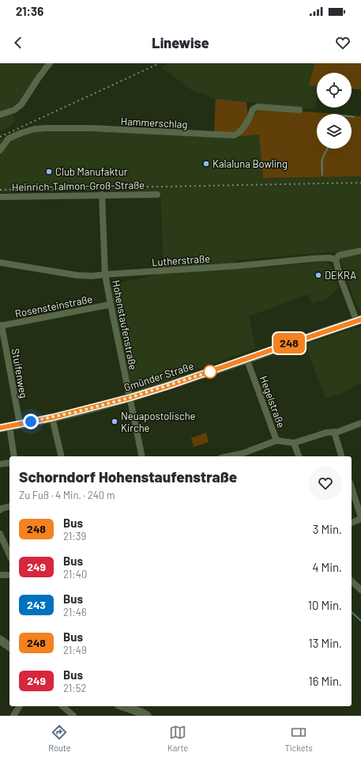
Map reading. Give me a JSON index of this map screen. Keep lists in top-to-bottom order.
{
  "streets": {
    "street": [
      "Hammerschlag",
      "Heinrich-Talmon-Groß-Straße",
      "Lutherstraße",
      "Rosensteinstraße",
      "Hohenstaufenstraße",
      "Stuifenweg",
      "Gmünder Straße",
      "Hegelstraße"
    ]
  },
  "crossings": [
    ["Heinrich-Talmon-Groß-Straße", "Hohenstaufenstraße"],
    ["Lutherstraße", "Hohenstaufenstraße"],
    ["Lutherstraße", "Gmünder Straße"],
    ["Rosensteinstraße", "Hohenstaufenstraße"],
    ["Rosensteinstraße", "Stuifenweg"],
    ["Hohenstaufenstraße", "Gmünder Straße"],
    ["Stuifenweg", "Gmünder Straße"],
    ["Gmünder Straße", "Hegelstraße"]
  ],
  "places": [
    "Kalaluna Bowling",
    "Club Manufaktur",
    "DEKRA",
    "Neuapostolische Kirche"
  ],
  "lines": ["bus line 248"],
  "page": {
    "status": "21:36",
    "header": "Linewise",
    "on_map": "248",
    "heading": ["Schorndorf Hohenstaufenstraße", "Zu Fuß · 4 Min. · 240 m"],
    "list": [
      {
        "mark": "248",
        "name": "Bus",
        "note": "21:39",
        "value": "3 Min."
      },
      {
        "mark": "249",
        "name": "Bus",
        "note": "21:40",
        "value": "4 Min."
      },
      {
        "mark": "243",
        "name": "Bus",
        "note": "21:46",
        "value": "10 Min."
      },
      {
        "mark": "248",
        "name": "Bus",
        "note": "21:49",
        "value": "13 Min."
      },
      {
        "mark": "249",
        "name": "Bus",
        "note": "21:52",
        "value": "16 Min."
      }
    ],
    "tabs": ["Route", "Karte", "Tickets"]
  }
}
